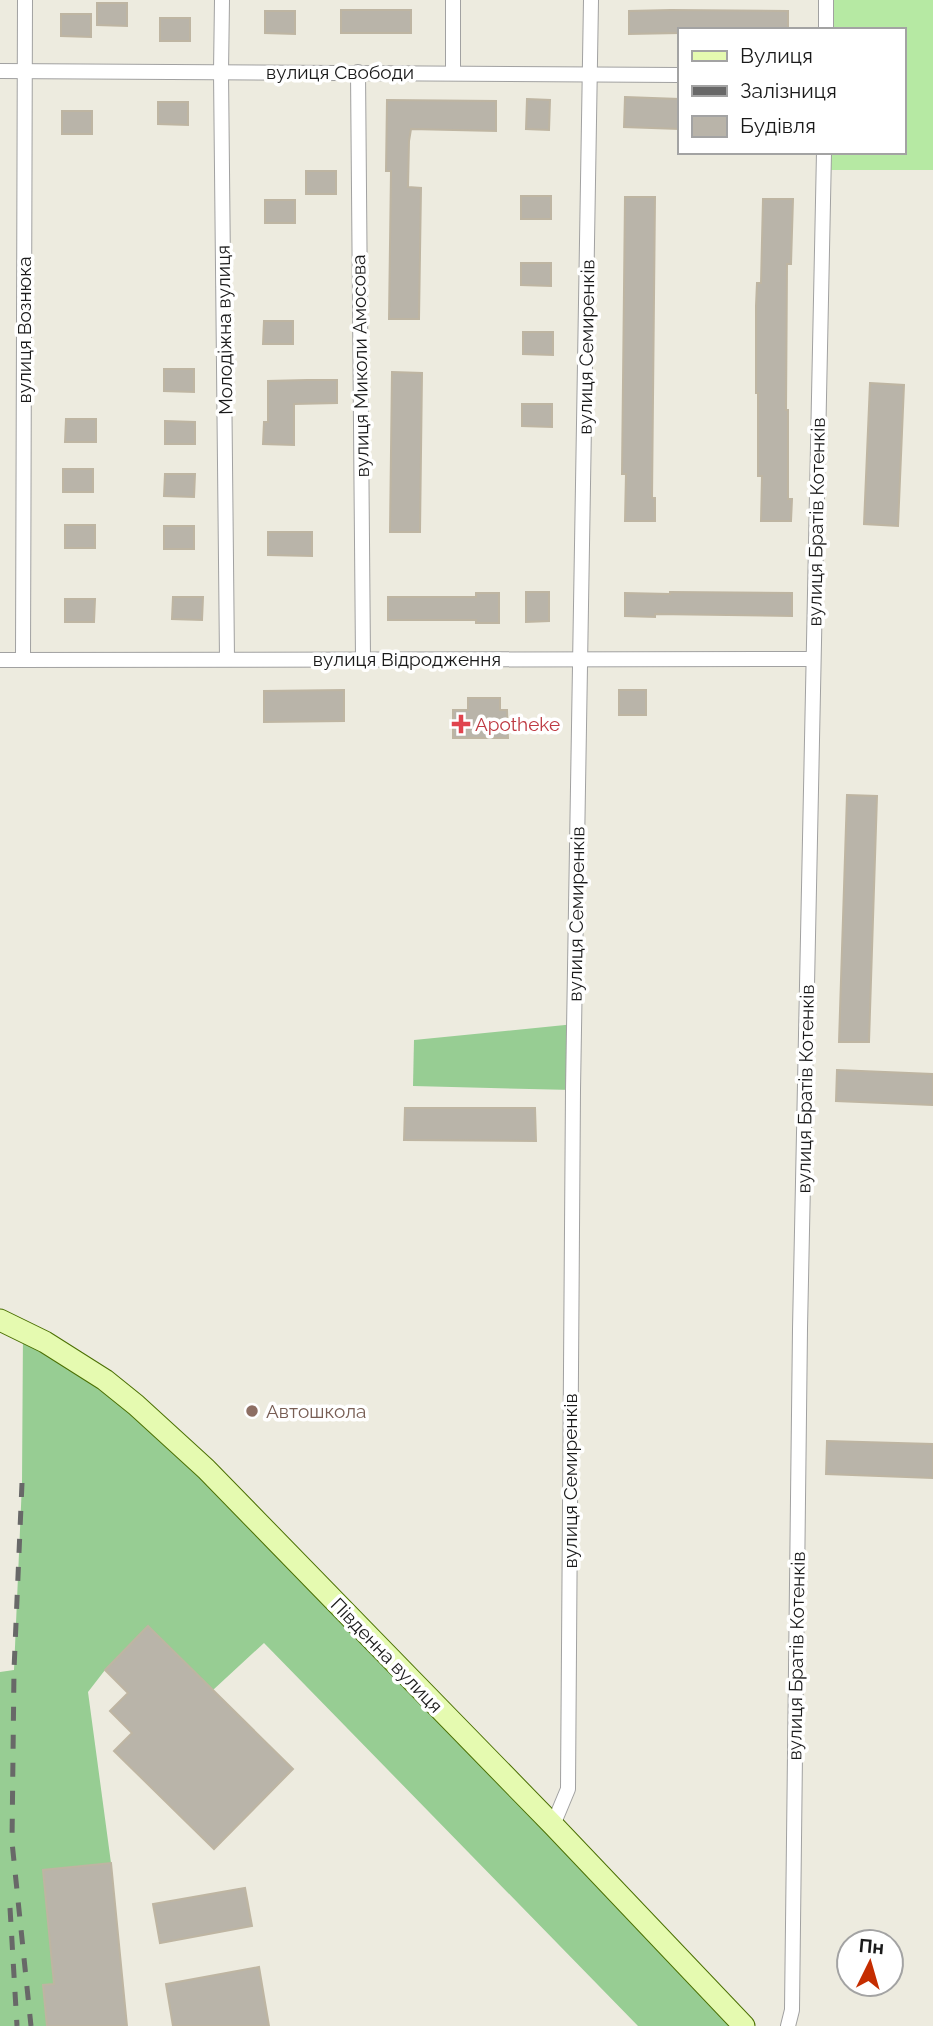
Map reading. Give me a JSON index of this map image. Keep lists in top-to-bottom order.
{
  "streets": {
    "main road": ["Південна вулиця"],
    "street": [
      "вулиця Свободи",
      "вулиця Вознюка",
      "Молодіжна вулиця",
      "вулиця Семиренків",
      "вулиця Миколи Амосова",
      "вулиця Братів Котенків",
      "вулиця Відродження"
    ]
  },
  "crossings": [
    ["вулиця Свободи", "вулиця Вознюка"],
    ["вулиця Свободи", "Молодіжна вулиця"],
    ["вулиця Свободи", "вулиця Семиренків"],
    ["вулиця Свободи", "вулиця Миколи Амосова"],
    ["вулиця Вознюка", "вулиця Відродження"],
    ["Молодіжна вулиця", "вулиця Відродження"],
    ["вулиця Семиренків", "вулиця Відродження"],
    ["вулиця Семиренків", "Південна вулиця"],
    ["вулиця Миколи Амосова", "вулиця Відродження"],
    ["вулиця Братів Котенків", "вулиця Відродження"]
  ],
  "places": {
    "health": ["Apotheke"],
    "other": ["Автошкола"]
  },
  "legend": ["Вулиця", "Залізниця", "Будівля"],
  "north": "top"
}
